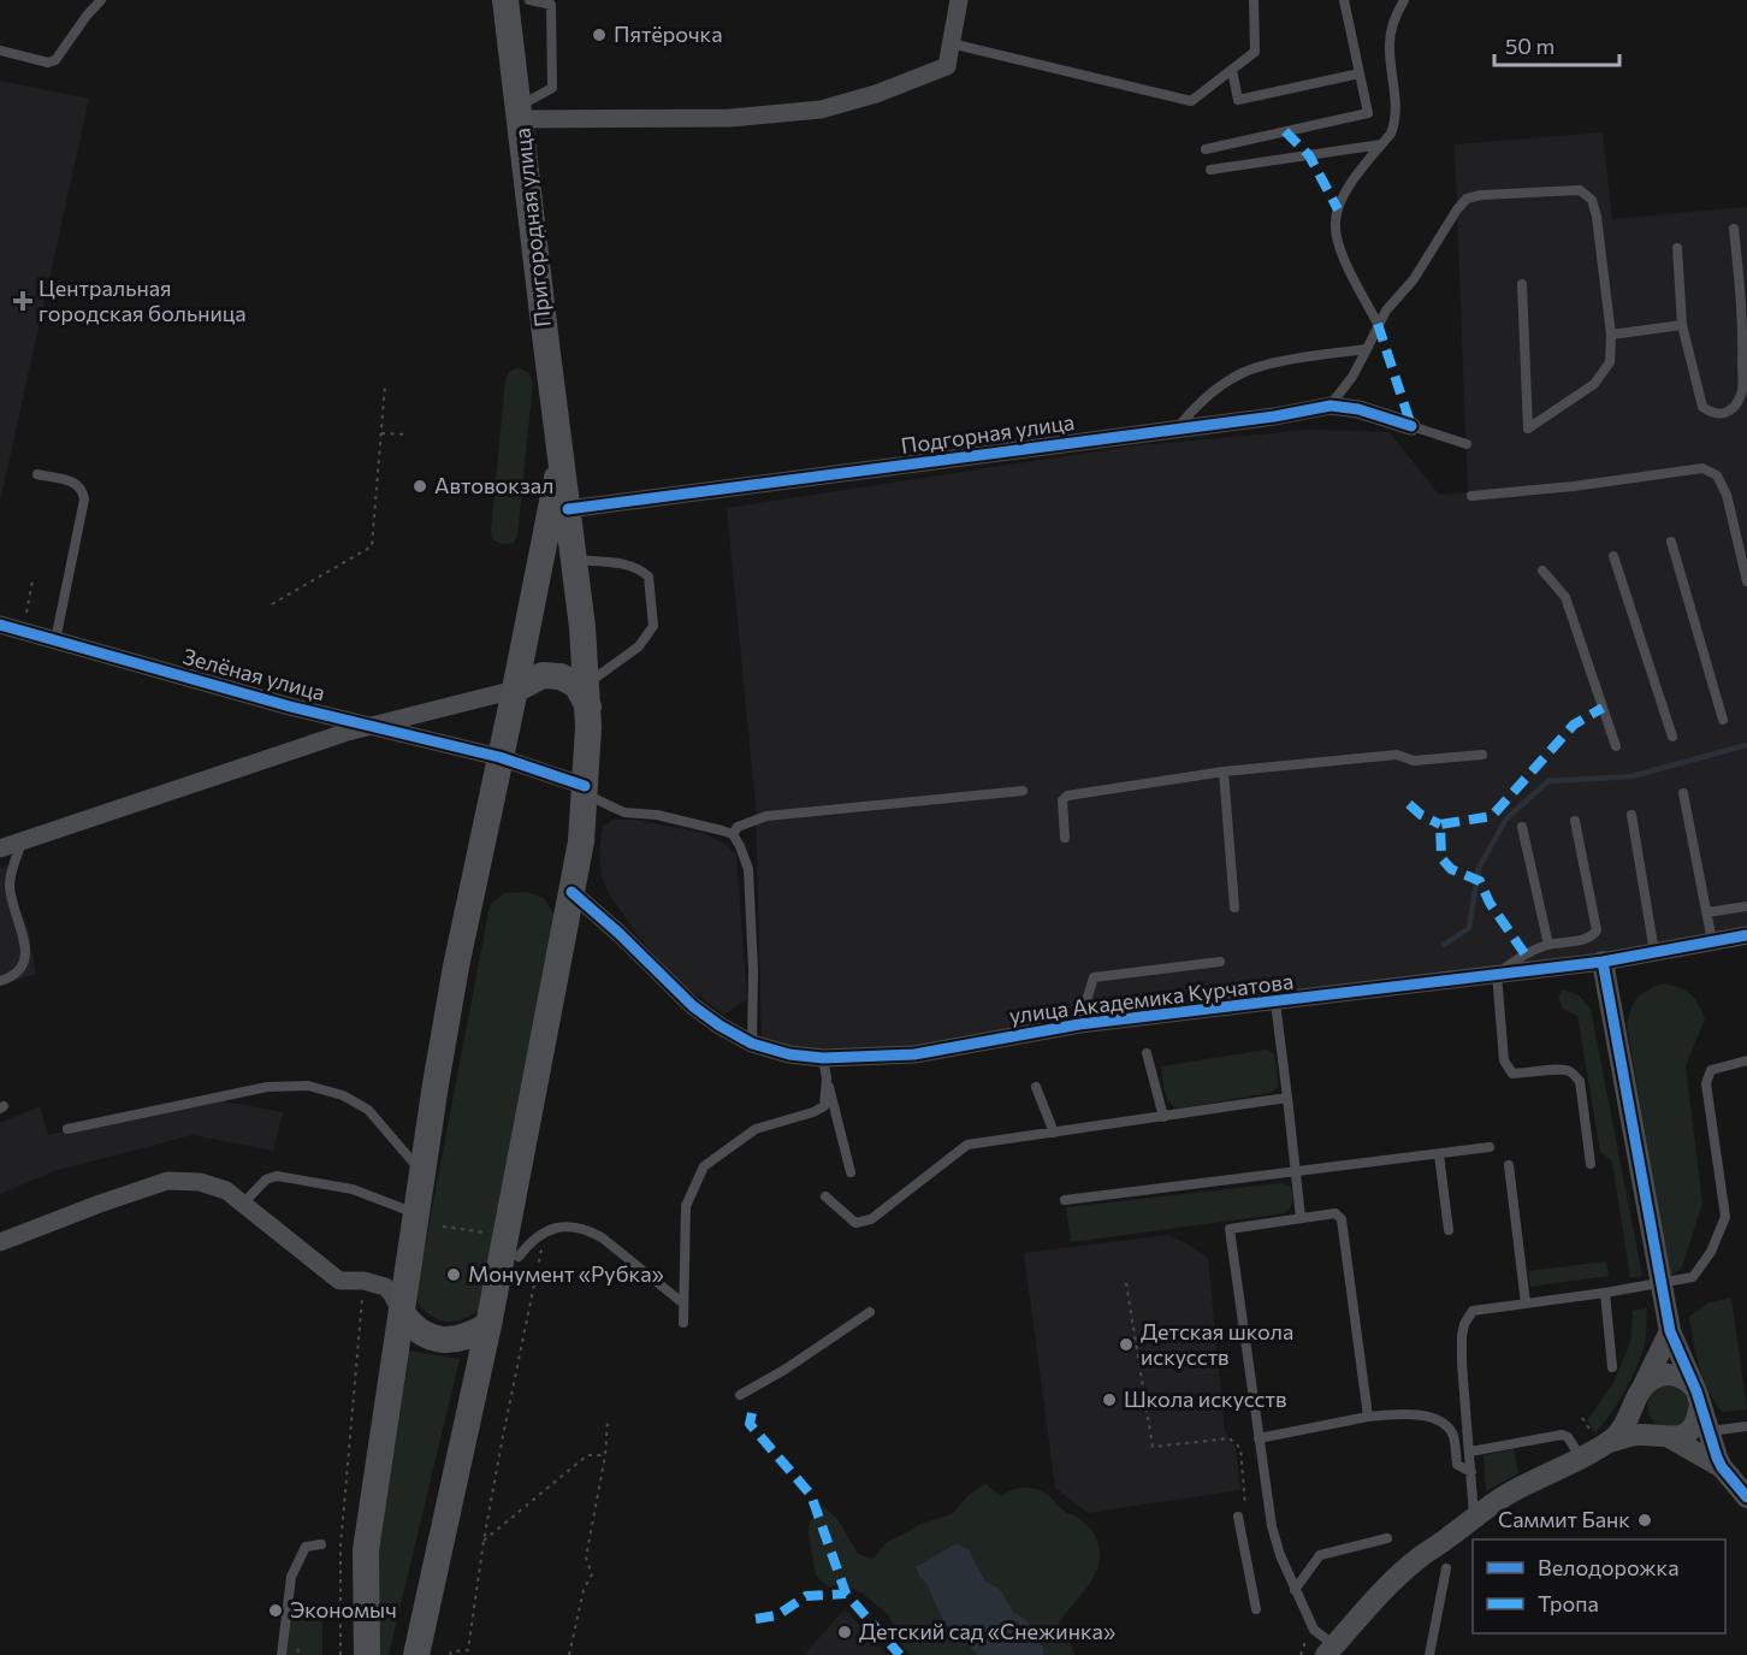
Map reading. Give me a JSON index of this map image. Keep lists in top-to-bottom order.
{
  "streets": {
    "main road": ["Пригородная улица"],
    "street": ["Подгорная улица", "Зелёная улица", "улица Академика Курчатова"]
  },
  "crossings": [
    ["Пригородная улица", "Подгорная улица"],
    ["Пригородная улица", "Зелёная улица"],
    ["Пригородная улица", "улица Академика Курчатова"]
  ],
  "places": {
    "other": [
      "Пятёрочка",
      "Автовокзал",
      "Монумент «Рубка»",
      "Детская школа искусств",
      "Школа искусств",
      "Саммит Банк",
      "Экономыч",
      "Детский сад «Снежинка»"
    ],
    "health": ["Центральная городская больница"]
  },
  "legend": ["Велодорожка", "Тропа"],
  "scale_bar": "50 m"
}
